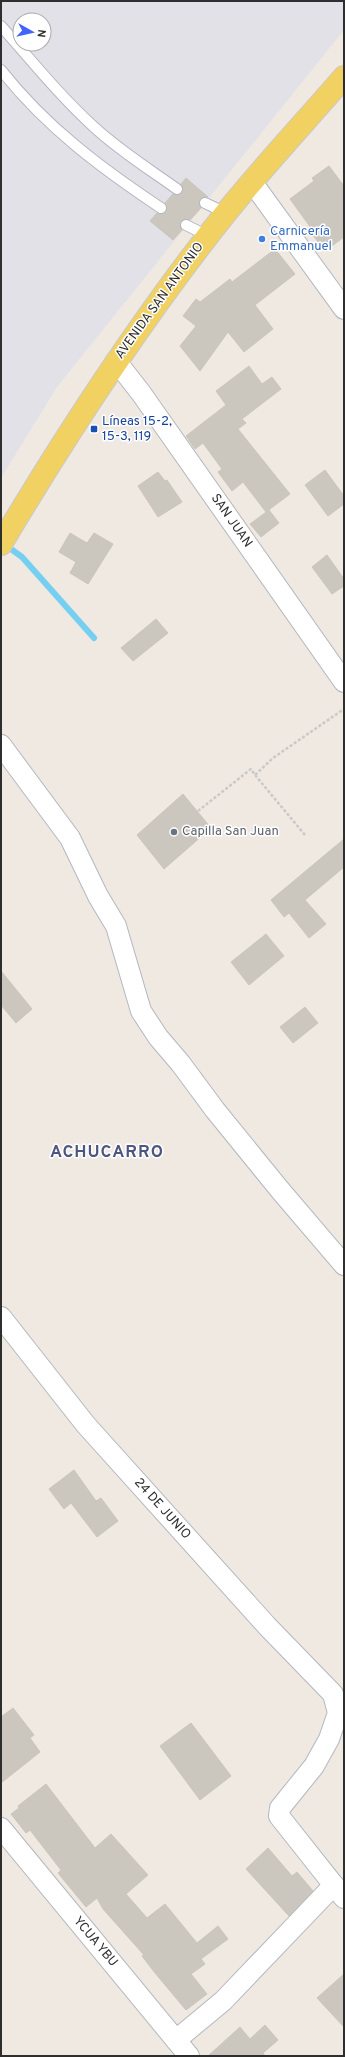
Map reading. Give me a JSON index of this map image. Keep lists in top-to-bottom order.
{
  "streets": {
    "main road": ["AVENIDA SAN ANTONIO"],
    "street": ["SAN JUAN", "24 DE JUNIO", "YCUA YBU"]
  },
  "crossings": [
    ["AVENIDA SAN ANTONIO", "SAN JUAN"]
  ],
  "districts": ["ACHUCARRO"],
  "places": {
    "other": ["Carnicería Emmanuel", "Capilla San Juan"],
    "transit": ["Líneas 15-2, 15-3, 119"]
  },
  "north": "right"
}
